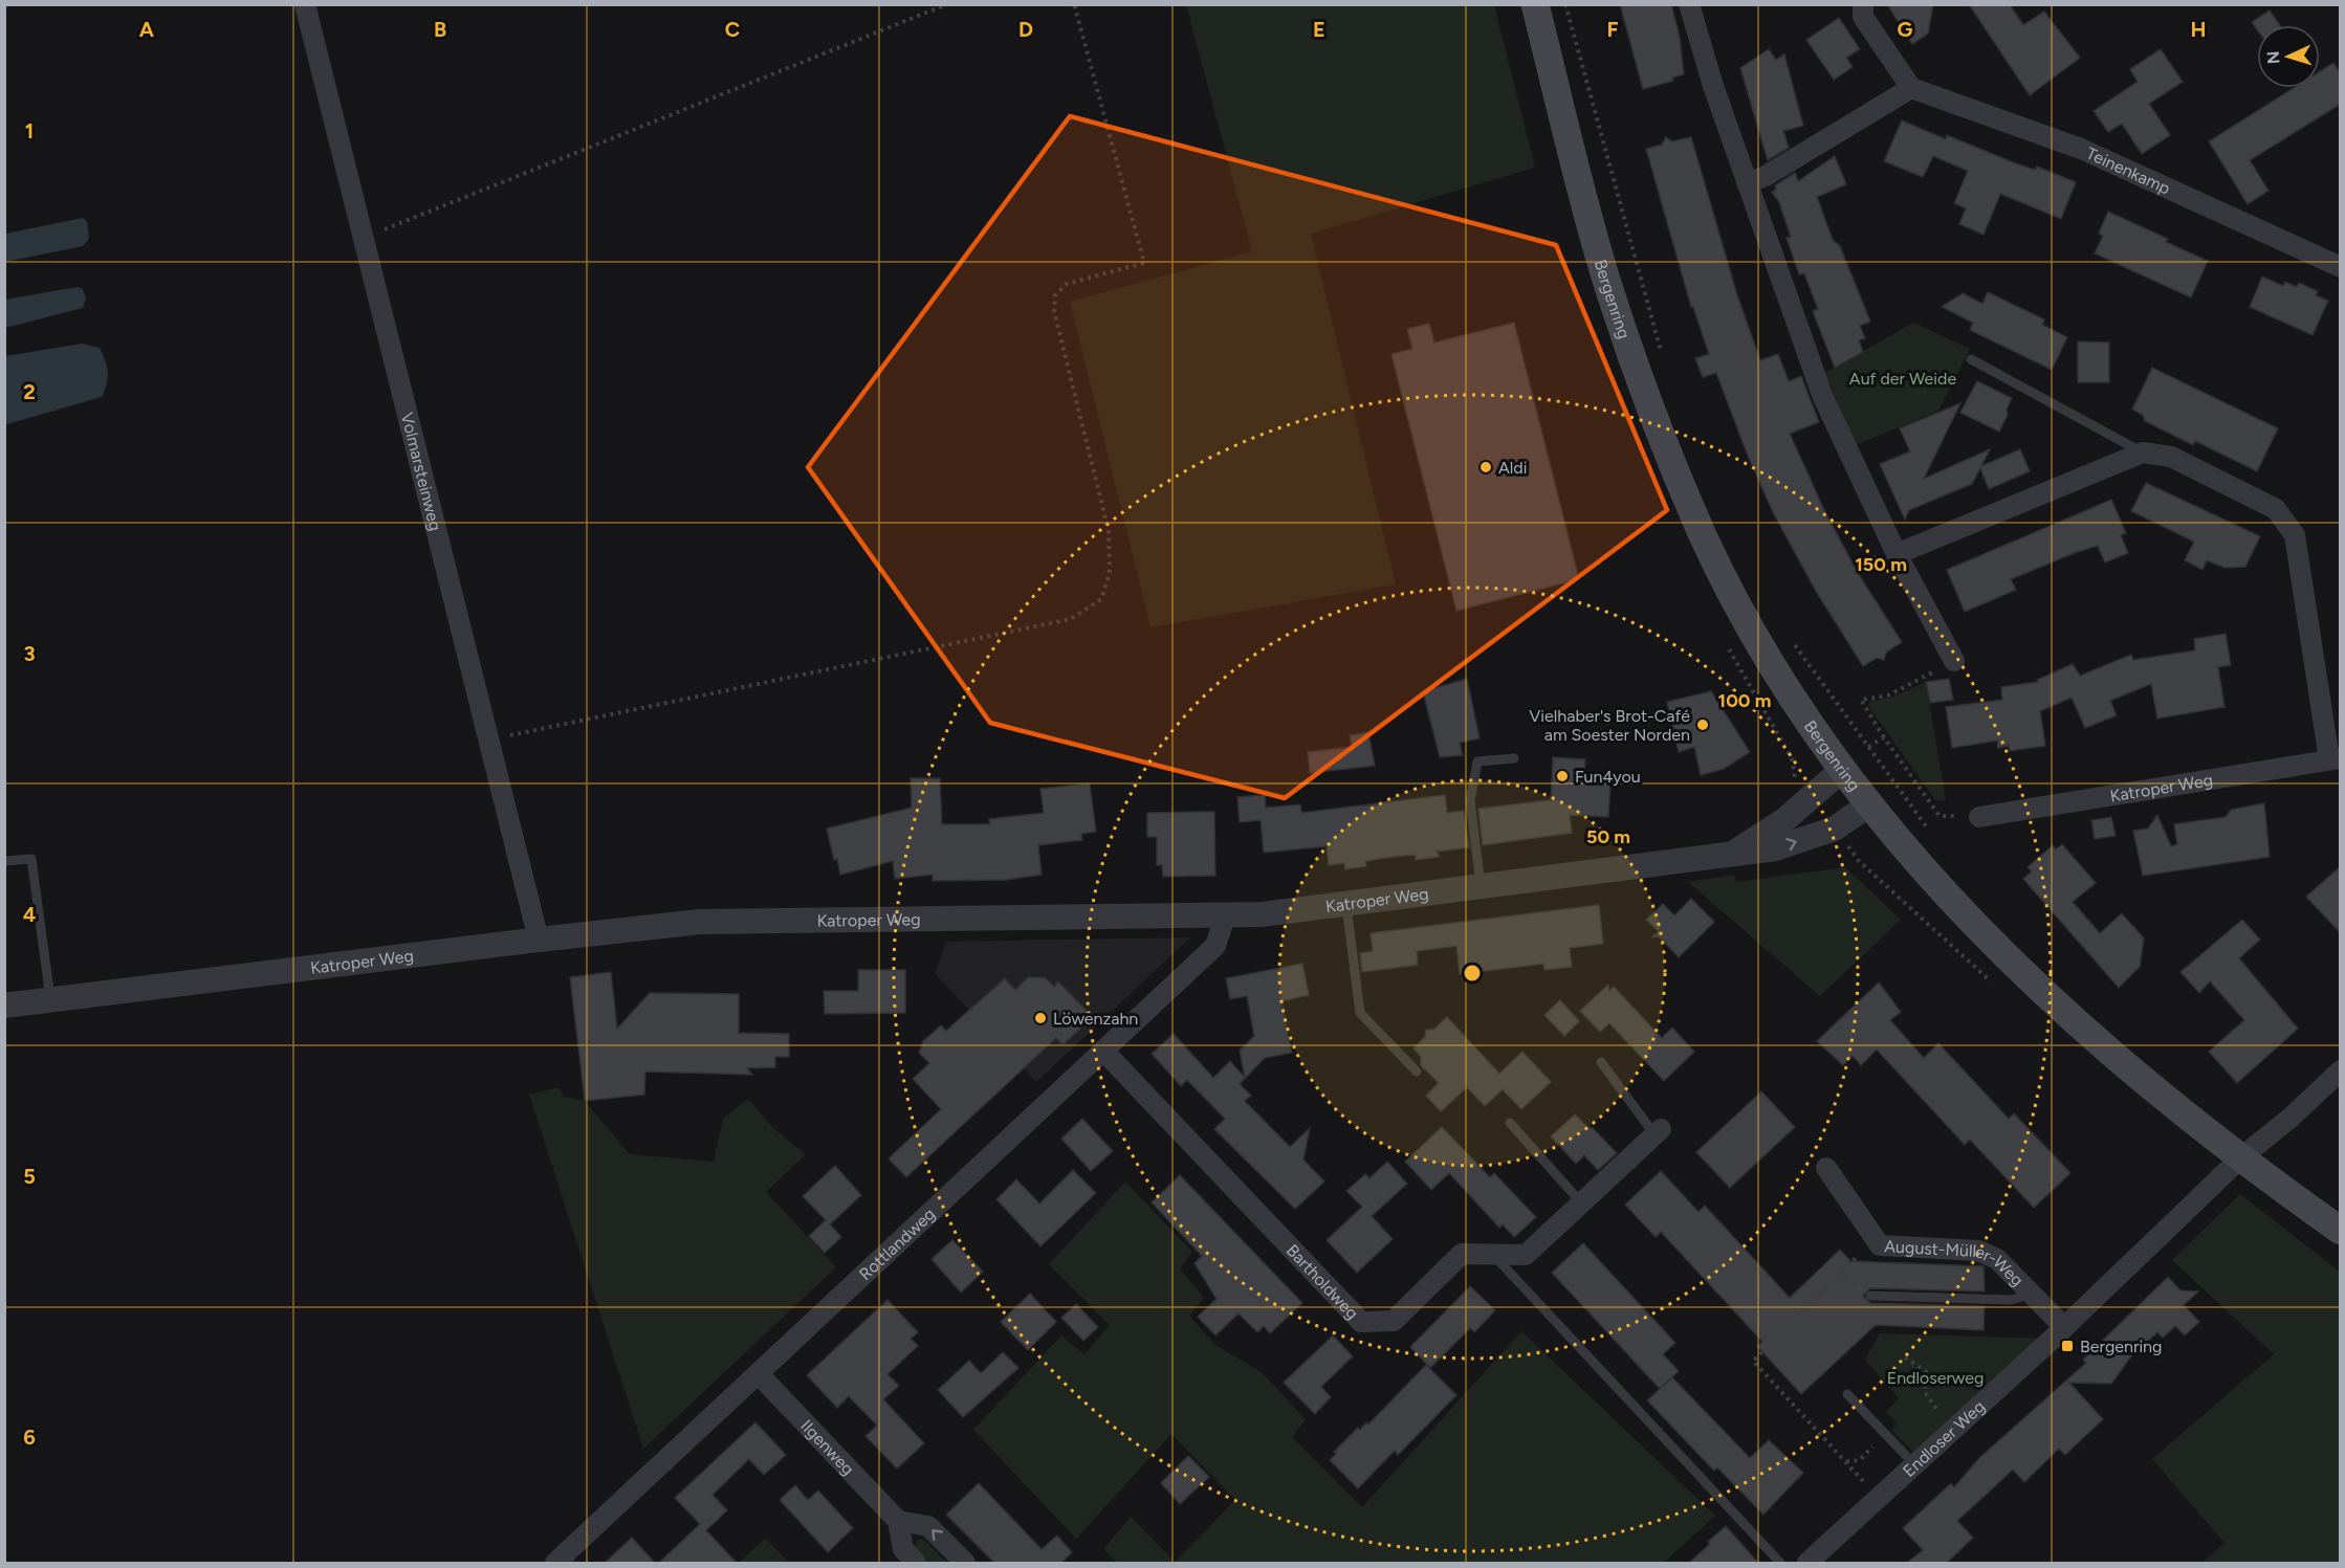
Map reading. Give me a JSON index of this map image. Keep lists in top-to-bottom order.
{
  "streets": {
    "main road": ["Bergenring"],
    "street": [
      "Teinenkamp",
      "Volmarsteinweg",
      "Katroper Weg",
      "Rottlandweg",
      "August-Müller-Weg",
      "Bartholdweg",
      "Endloser Weg",
      "Ilgenweg"
    ]
  },
  "crossings": [
    ["Bergenring", "Katroper Weg"],
    ["Bergenring", "Endloser Weg"],
    ["Volmarsteinweg", "Katroper Weg"],
    ["Katroper Weg", "Rottlandweg"],
    ["Rottlandweg", "Bartholdweg"],
    ["Rottlandweg", "Ilgenweg"],
    ["August-Müller-Weg", "Endloser Weg"]
  ],
  "parks": ["Auf der Weide", "Endloserweg"],
  "places": {
    "other": [
      "Aldi",
      "Vielhaber's Brot-Café am Soester Norden",
      "Fun4you",
      "Löwenzahn"
    ],
    "transit": ["Bergenring"]
  },
  "north": "left",
  "grid": {
    "columns": [
      "A",
      "B",
      "C",
      "D",
      "E",
      "F",
      "G",
      "H"
    ],
    "rows": [
      "1",
      "2",
      "3",
      "4",
      "5",
      "6"
    ]
  },
  "rings": ["150 m", "100 m", "50 m"]
}
